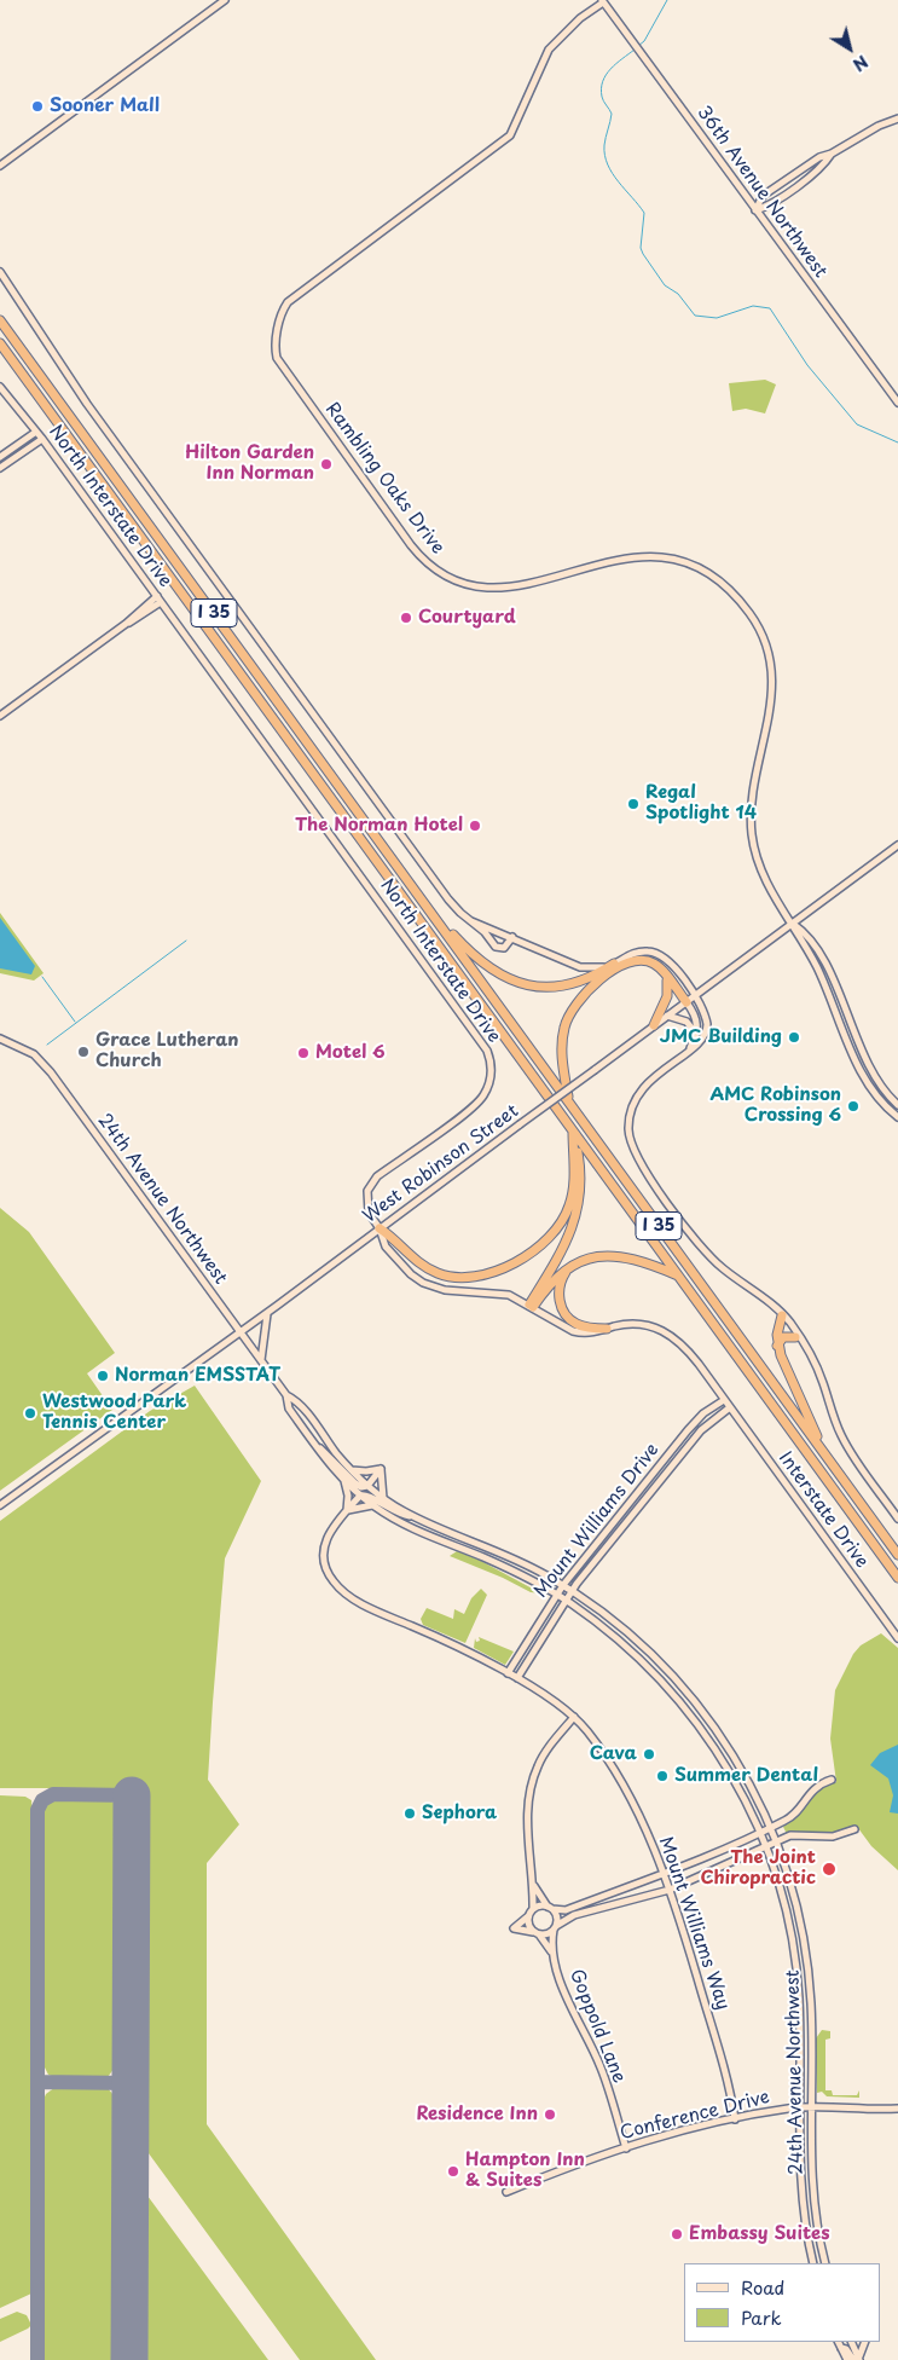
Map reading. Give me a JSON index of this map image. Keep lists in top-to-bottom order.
{
  "streets": {
    "highway": ["I 35"],
    "main road": [
      "36th Avenue Northwest",
      "Rambling Oaks Drive",
      "North Interstate Drive",
      "West Robinson Street",
      "24th Avenue Northwest",
      "Interstate Drive",
      "Mount Williams Drive",
      "Mount Williams Way",
      "Goppold Lane",
      "Conference Drive"
    ]
  },
  "crossings": [
    ["36th Avenue Northwest", "Rambling Oaks Drive"],
    ["Rambling Oaks Drive", "West Robinson Street"],
    ["North Interstate Drive", "West Robinson Street"],
    ["North Interstate Drive", "Interstate Drive"],
    ["North Interstate Drive", "Mount Williams Drive"],
    ["West Robinson Street", "24th Avenue Northwest"],
    ["24th Avenue Northwest", "Mount Williams Drive"],
    ["24th Avenue Northwest", "Conference Drive"],
    ["Interstate Drive", "Mount Williams Drive"],
    ["Mount Williams Drive", "Mount Williams Way"],
    ["Mount Williams Way", "Conference Drive"],
    ["Goppold Lane", "Conference Drive"]
  ],
  "places": [
    "Sooner Mall",
    "Hilton Garden Inn Norman",
    "Courtyard",
    "Regal Spotlight 14",
    "The Norman Hotel",
    "JMC Building",
    "Grace Lutheran Church",
    "Motel 6",
    "AMC Robinson Crossing 6",
    "Norman EMSSTAT",
    "Westwood Park Tennis Center",
    "Cava",
    "Summer Dental",
    "Sephora",
    "The Joint Chiropractic",
    "Residence Inn",
    "Hampton Inn & Suites",
    "Embassy Suites"
  ],
  "legend": ["Road", "Park"],
  "north": "bottom right"
}
